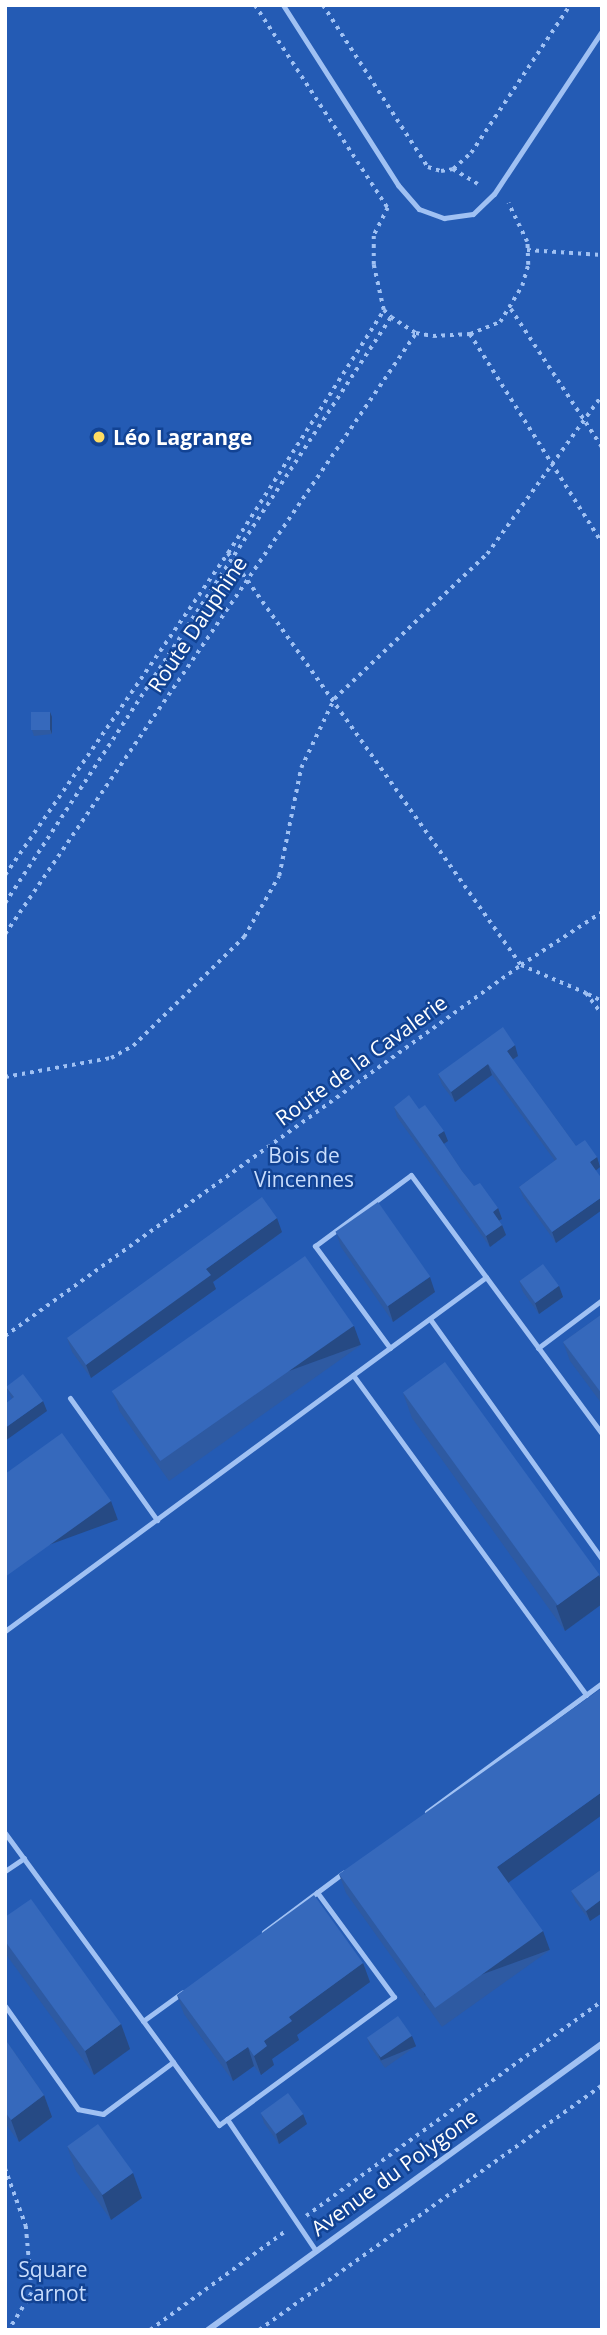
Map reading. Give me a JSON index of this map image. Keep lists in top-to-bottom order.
{
  "streets": {
    "street": ["Avenue du Polygone"],
    "path": ["Route Dauphine", "Route de la Cavalerie"]
  },
  "parks": ["Bois de Vincennes", "Square Carnot"],
  "places": ["Léo Lagrange"]
}
